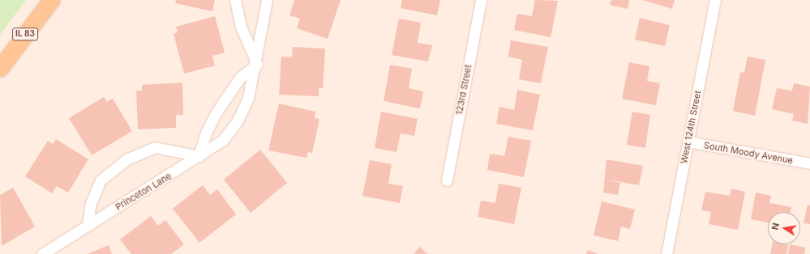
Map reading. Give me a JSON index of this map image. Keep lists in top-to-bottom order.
{
  "streets": {
    "main road": ["IL 83"],
    "street": [
      "123rd Street",
      "West 124th Street",
      "South Moody Avenue",
      "Princeton Lane"
    ]
  },
  "crossings": [
    ["West 124th Street", "South Moody Avenue"]
  ],
  "north": "left"
}
